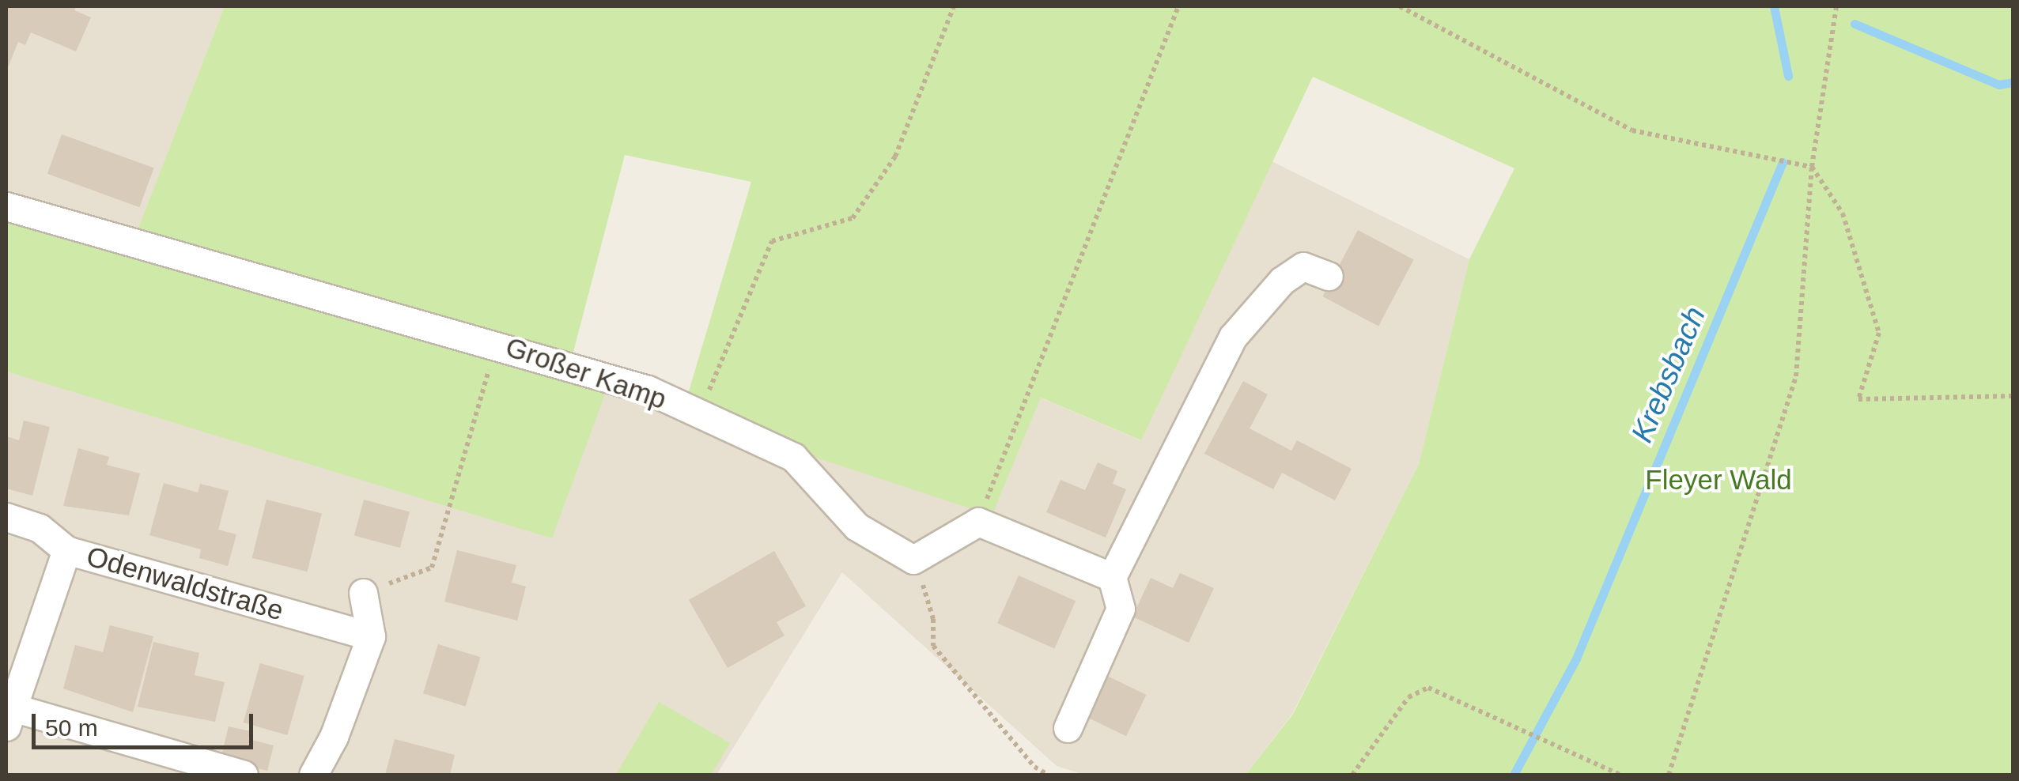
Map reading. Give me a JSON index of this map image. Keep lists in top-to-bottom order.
{
  "streets": {
    "street": ["Großer Kamp", "Odenwaldstraße"]
  },
  "water": ["Krebsbach"],
  "parks": ["Fleyer Wald"],
  "scale_bar": "50 m"
}
